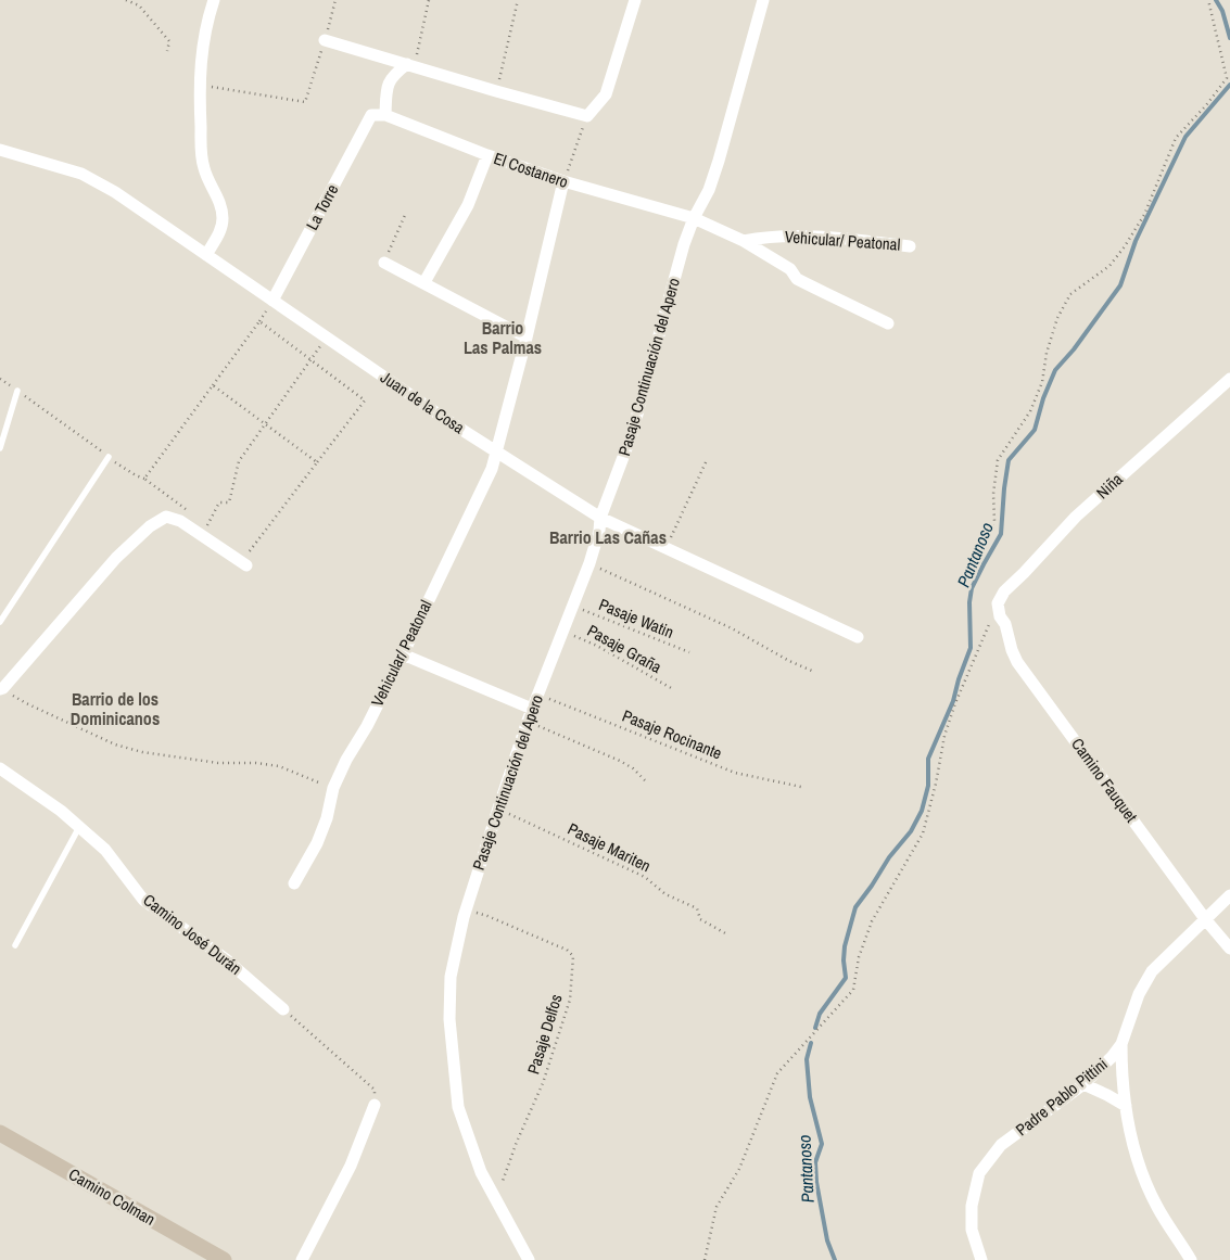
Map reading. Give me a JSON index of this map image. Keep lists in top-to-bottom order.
{
  "streets": {
    "street": [
      "El Costanero",
      "La Torre",
      "Vehicular/ Peatonal",
      "Pasaje Continuación del Apero",
      "Juan de la Cosa",
      "Niña",
      "Camino Fauquet",
      "Camino José Durán",
      "Padre Pablo Pittini",
      "Camino Colman"
    ],
    "path": [
      "Pasaje Watin",
      "Pasaje Graña",
      "Pasaje Rocinante",
      "Pasaje Mariten",
      "Pasaje Delfos"
    ]
  },
  "crossings": [
    ["El Costanero", "La Torre"],
    ["El Costanero", "Vehicular/ Peatonal"],
    ["El Costanero", "Pasaje Continuación del Apero"],
    ["La Torre", "Juan de la Cosa"],
    ["Vehicular/ Peatonal", "Pasaje Continuación del Apero"],
    ["Vehicular/ Peatonal", "Juan de la Cosa"],
    ["Pasaje Continuación del Apero", "Juan de la Cosa"],
    ["Pasaje Continuación del Apero", "Pasaje Watin"],
    ["Pasaje Continuación del Apero", "Pasaje Graña"],
    ["Pasaje Continuación del Apero", "Pasaje Rocinante"],
    ["Pasaje Continuación del Apero", "Pasaje Mariten"],
    ["Pasaje Continuación del Apero", "Pasaje Delfos"],
    ["Niña", "Camino Fauquet"],
    ["Camino Fauquet", "Padre Pablo Pittini"]
  ],
  "districts": ["Barrio Las Palmas", "Barrio Las Cañas", "Barrio de los Dominicanos"],
  "water": ["Pantanoso"]
}
